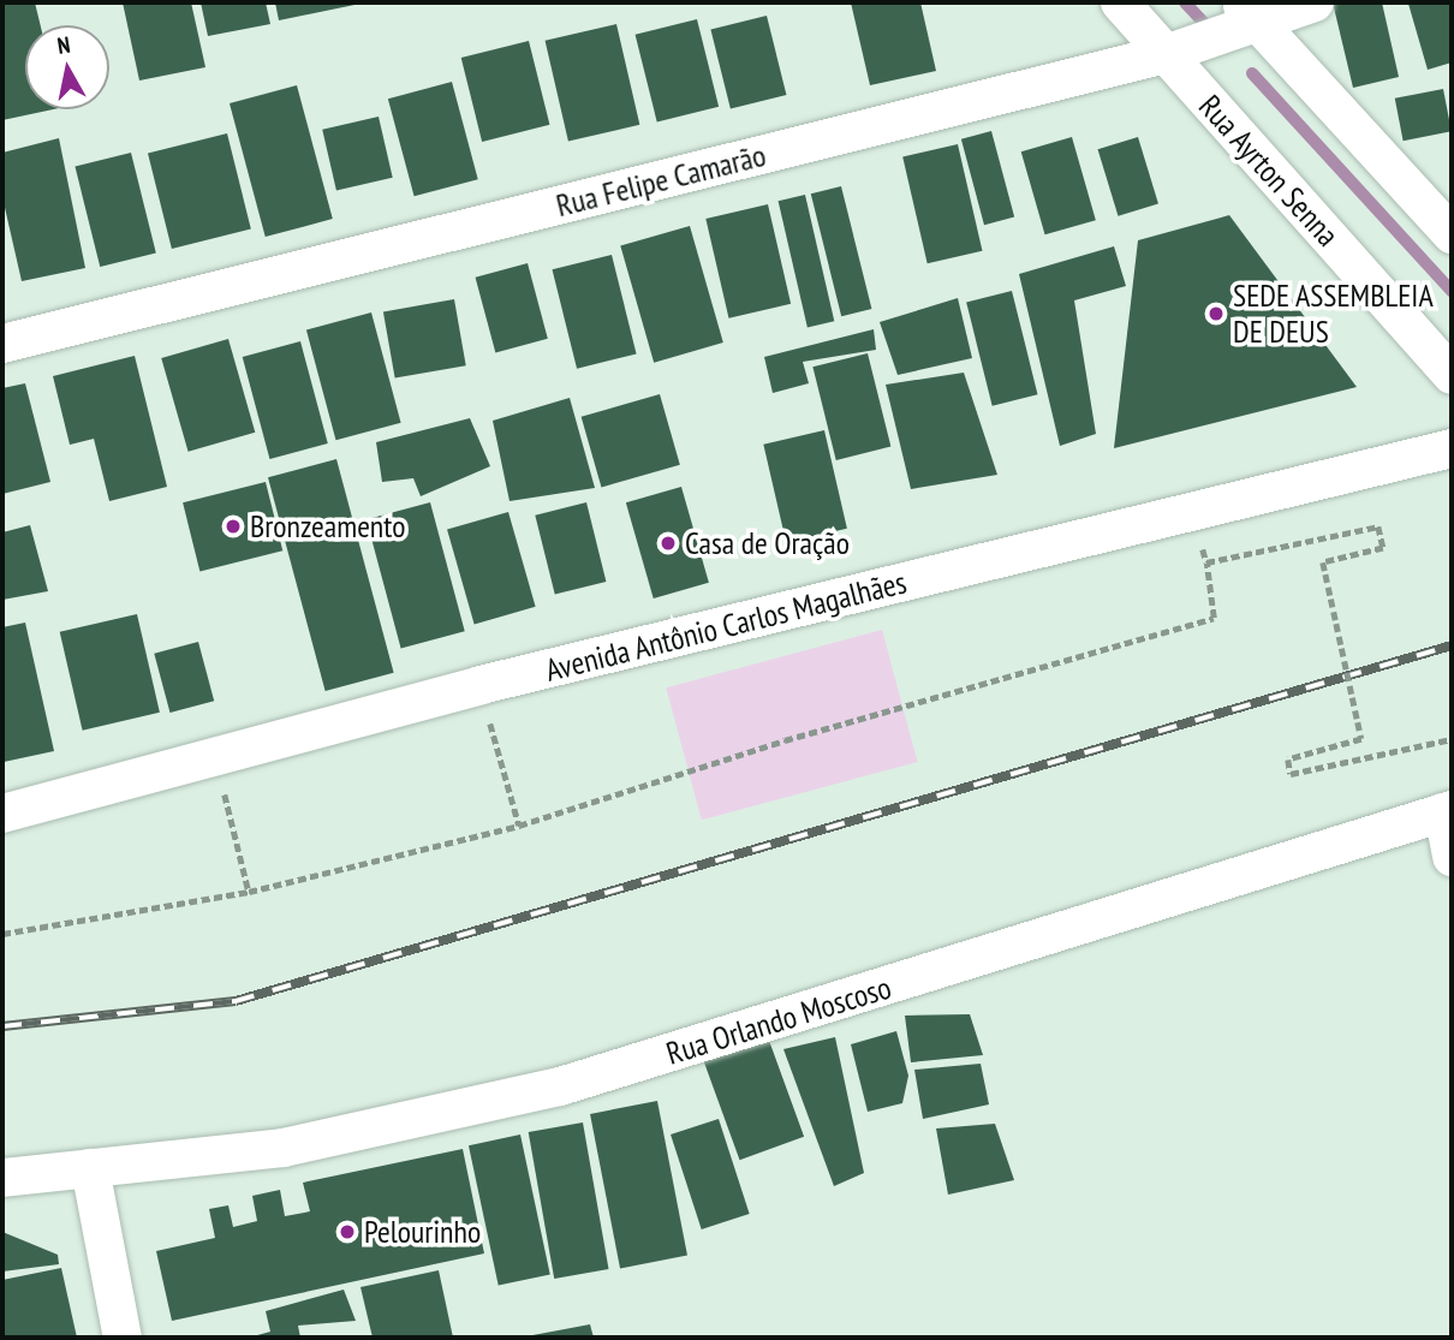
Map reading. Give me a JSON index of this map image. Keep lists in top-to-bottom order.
{
  "streets": {
    "street": [
      "Rua Ayrton Senna",
      "Rua Felipe Camarão",
      "Avenida Antônio Carlos Magalhães",
      "Rua Orlando Moscoso"
    ]
  },
  "crossings": [
    ["Rua Ayrton Senna", "Rua Felipe Camarão"]
  ],
  "places": [
    "SEDE ASSEMBLEIA DE DEUS",
    "Bronzeamento",
    "Casa de Oração",
    "Pelourinho"
  ],
  "north": "top"
}
